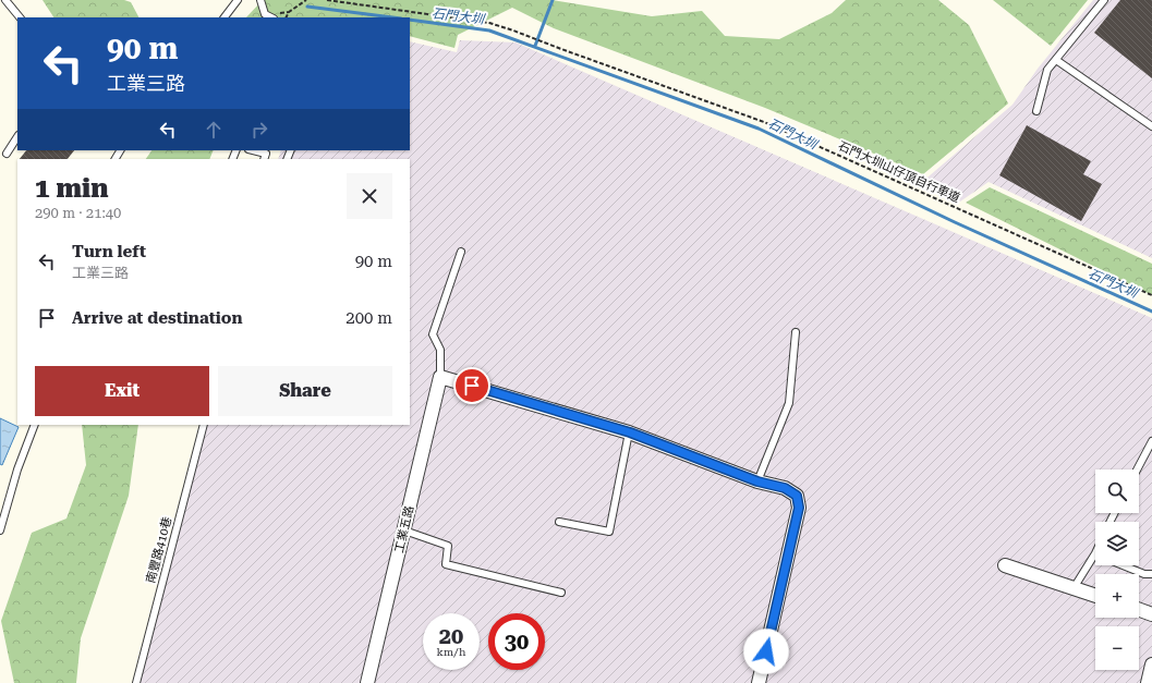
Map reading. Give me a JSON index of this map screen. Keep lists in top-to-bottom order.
{
  "streets": {
    "street": ["工業五路"],
    "lane": ["南豐路410巷"],
    "path": ["石門大圳山仔頂自行車道"]
  },
  "water": ["石門大圳"],
  "page": {
    "turn": ["90 m", "工業三路"],
    "heading": ["1 min", "290 m · 21:40"],
    "list": [
      {
        "name": "Turn left",
        "note": "工業三路",
        "value": "90 m"
      },
      {
        "name": "Arrive at destination",
        "value": "200 m"
      }
    ],
    "buttons": ["Exit", "Share"],
    "map_buttons": ["+", "−"],
    "speed": "20 km/h",
    "limit": "30"
  }
}
